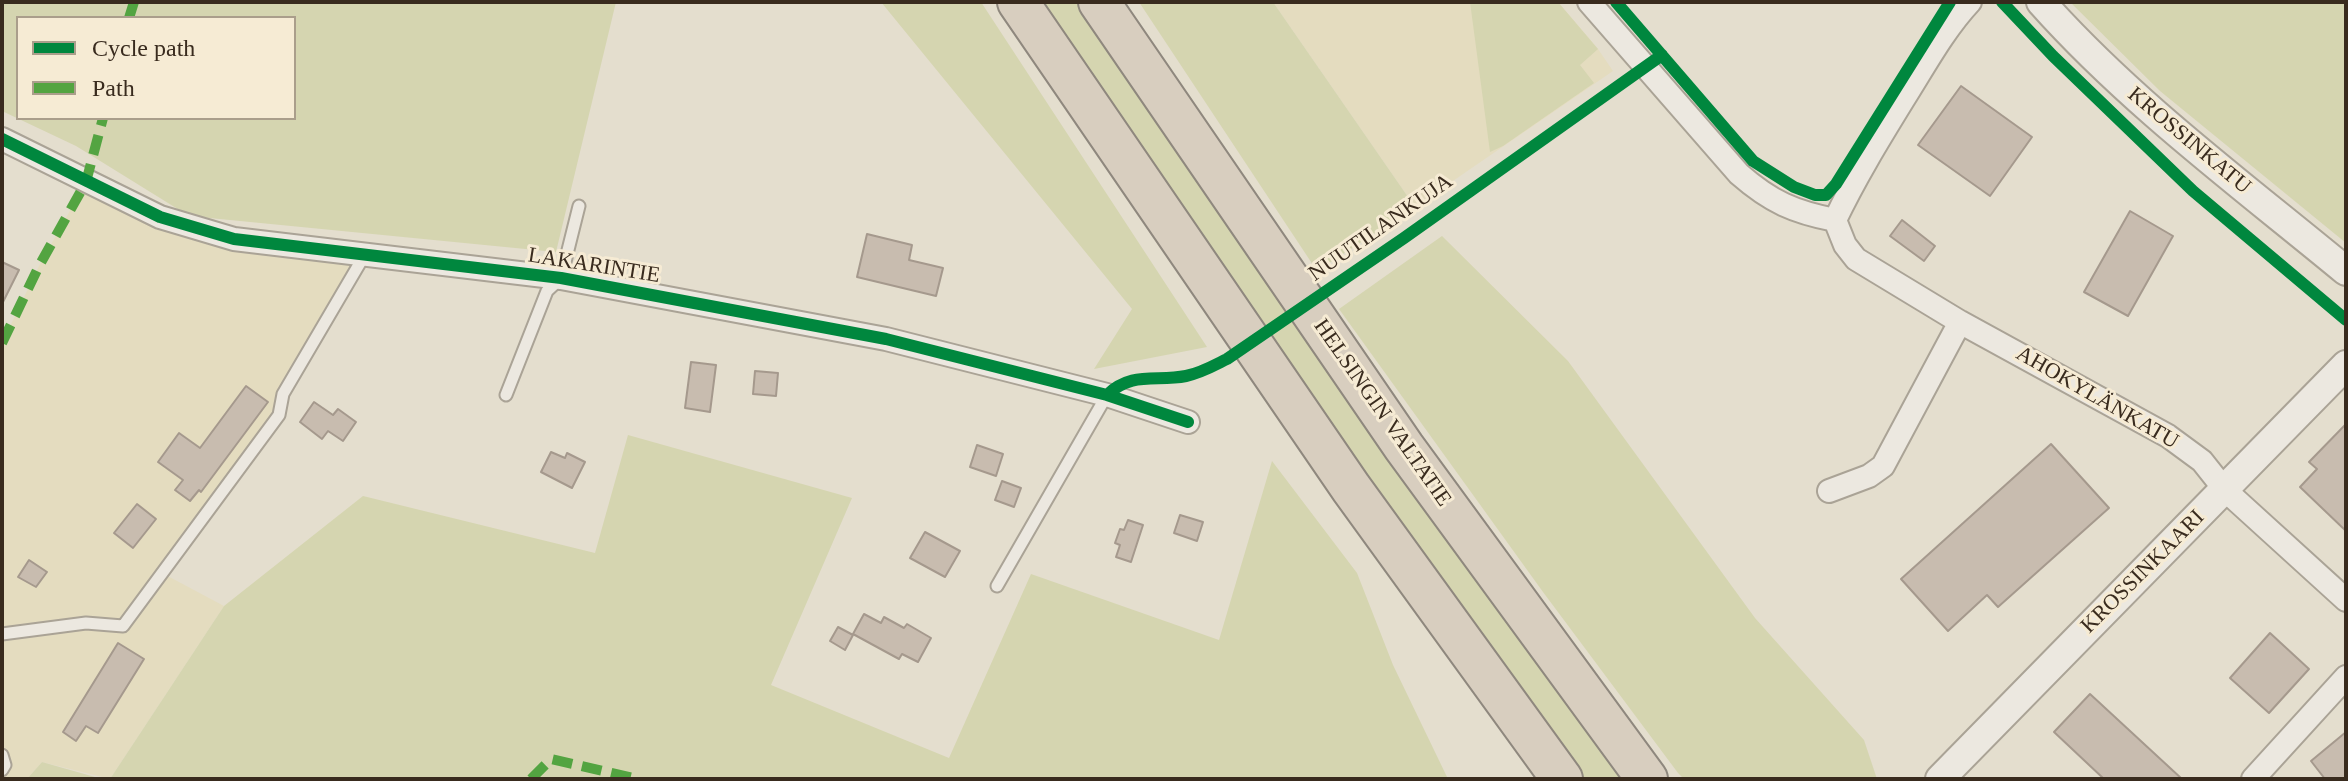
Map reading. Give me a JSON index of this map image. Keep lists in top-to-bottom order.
{
  "streets": {
    "highway": ["HELSINGIN VALTATIE"],
    "street": [
      "KROSSINKATU",
      "LAKARINTIE",
      "AHOKYLÄNKATU",
      "KROSSINKAARI"
    ],
    "cycle path": ["NUUTILANKUJA"]
  },
  "crossings": [
    ["AHOKYLÄNKATU", "KROSSINKAARI"]
  ],
  "legend": ["Cycle path", "Path"]
}
